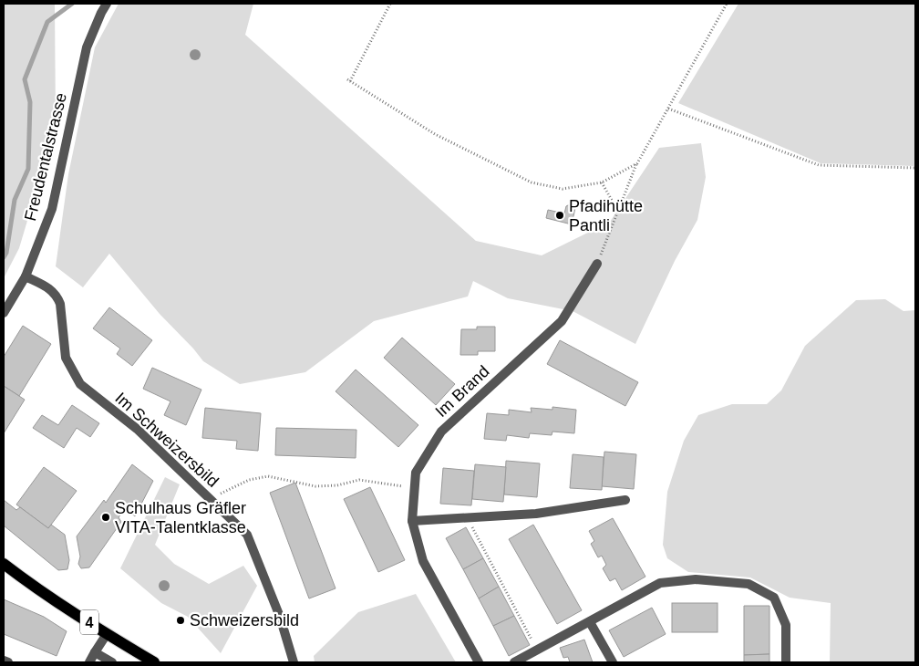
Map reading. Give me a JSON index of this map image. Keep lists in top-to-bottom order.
{
  "streets": {
    "main road": ["4"],
    "street": ["Freudentalstrasse", "Im Brand", "Im Schweizersbild"]
  },
  "crossings": [
    ["Freudentalstrasse", "Im Schweizersbild"]
  ],
  "places": ["Pfadihütte Pantli", "Schulhaus Gräfler VITA-Talentklasse", "Schweizersbild"]
}
